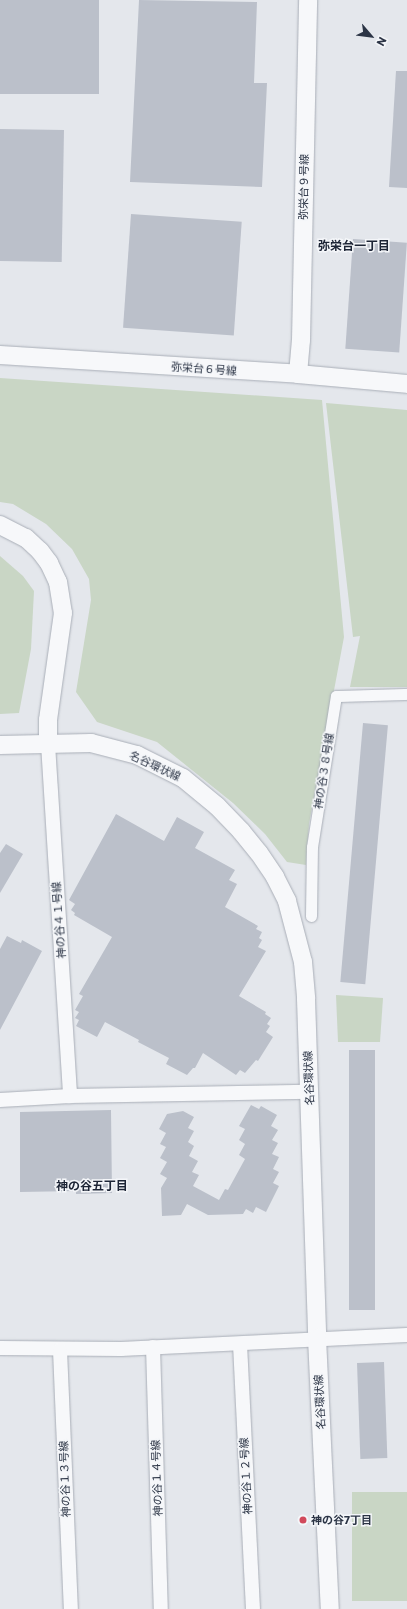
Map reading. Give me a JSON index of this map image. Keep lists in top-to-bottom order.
{
  "streets": {
    "street": [
      "弥栄台９号線",
      "弥栄台６号線",
      "名谷環状線",
      "神の谷３８号線",
      "神の谷４１号線",
      "神の谷１２号線",
      "神の谷１４号線",
      "神の谷１３号線"
    ]
  },
  "crossings": [
    ["弥栄台９号線", "弥栄台６号線"],
    ["名谷環状線", "神の谷４１号線"]
  ],
  "districts": ["弥栄台一丁目", "神の谷五丁目"],
  "places": ["神の谷7丁目"],
  "north": "bottom right"
}
